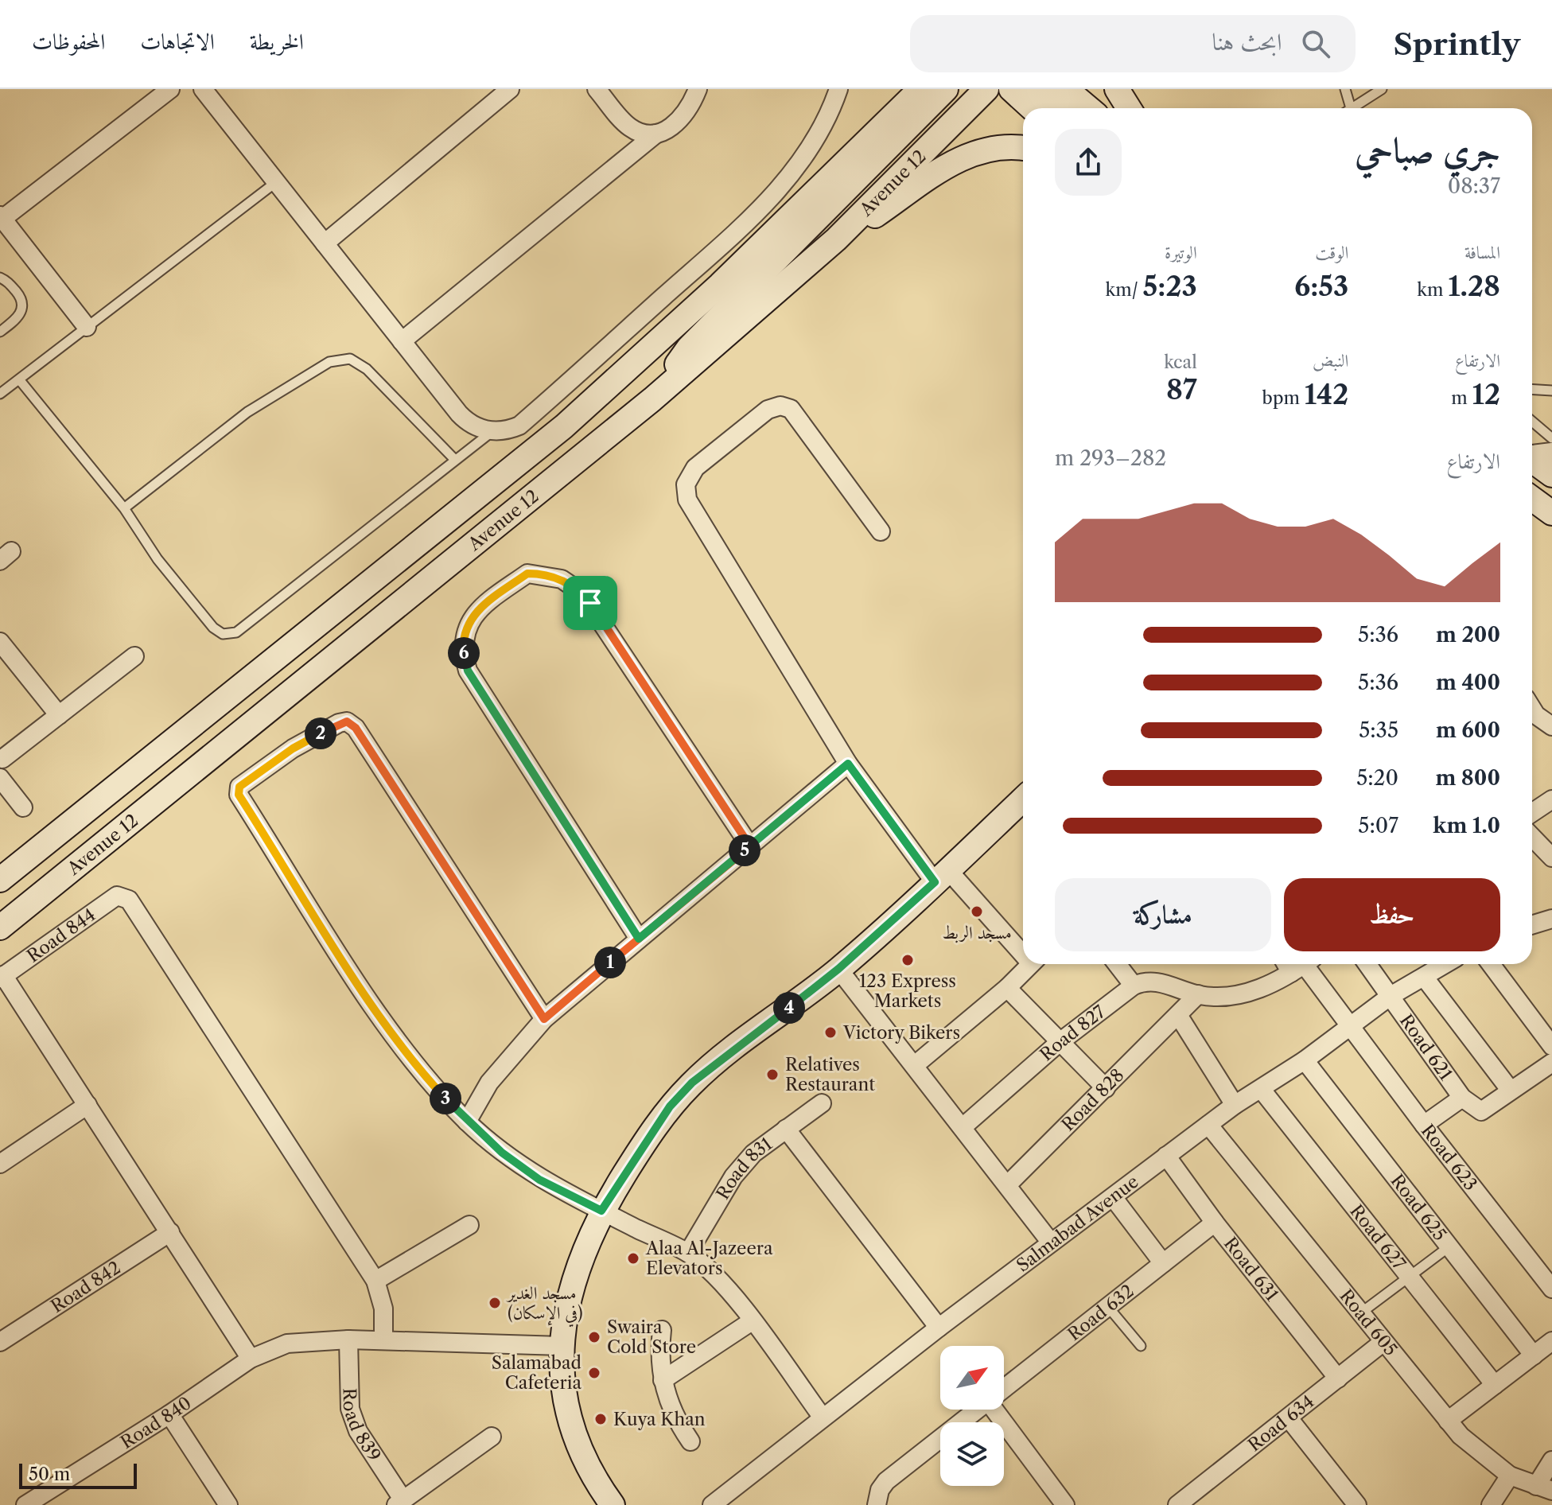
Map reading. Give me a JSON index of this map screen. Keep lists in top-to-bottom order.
{
  "streets": {
    "street": [
      "Avenue 12",
      "Road 844",
      "Road 827",
      "Road 621",
      "Road 828",
      "Road 623",
      "Road 831",
      "Road 625",
      "Salmabad Avenue",
      "Road 627",
      "Road 631",
      "Road 842",
      "Road 632",
      "Road 605",
      "Road 840",
      "Road 839",
      "Road 634"
    ]
  },
  "crossings": [
    ["Road 621", "Road 623"],
    ["Road 621", "Salmabad Avenue"],
    ["Road 623", "Salmabad Avenue"],
    ["Road 625", "Salmabad Avenue"],
    ["Salmabad Avenue", "Road 627"],
    ["Salmabad Avenue", "Road 631"],
    ["Salmabad Avenue", "Road 605"],
    ["Road 631", "Road 632"],
    ["Road 631", "Road 634"],
    ["Road 605", "Road 634"],
    ["Road 840", "Road 839"]
  ],
  "places": [
    "مسجد الربط",
    "123 Express Markets",
    "Victory Bikers",
    "Relatives Restaurant",
    "Alaa Al-Jazeera Elevators",
    "مسجد الغدير (في الإسكان)",
    "Swaira Cold Store",
    "Salamabad Cafeteria",
    "Kuya Khan"
  ],
  "scale_bar": "50 m",
  "north": "top right",
  "page": {
    "header": "Sprintly",
    "search": "ابحث هنا",
    "nav": ["الخريطة", "الاتجاهات", "المحفوظات"],
    "heading": ["جري صباحي", "08:37"],
    "stats": [
      ["المسافة", "1.28 km"],
      ["الوقت", "6:53"],
      ["الوتيرة", "5:23 /km"],
      ["الارتفاع", "12 m"],
      ["النبض", "142 bpm"],
      ["kcal", "87"]
    ],
    "chart": ["الارتفاع", "282–293 m"],
    "list": [
      {
        "name": "200 m",
        "note": "5:36"
      },
      {
        "name": "400 m",
        "note": "5:36"
      },
      {
        "name": "600 m",
        "note": "5:35"
      },
      {
        "name": "800 m",
        "note": "5:20"
      },
      {
        "name": "1.0 km",
        "note": "5:07"
      }
    ],
    "pins": [
      "6",
      "2",
      "5",
      "1",
      "4",
      "3"
    ],
    "buttons": ["حفظ", "مشاركة"],
    "scale": "50 m"
  }
}
